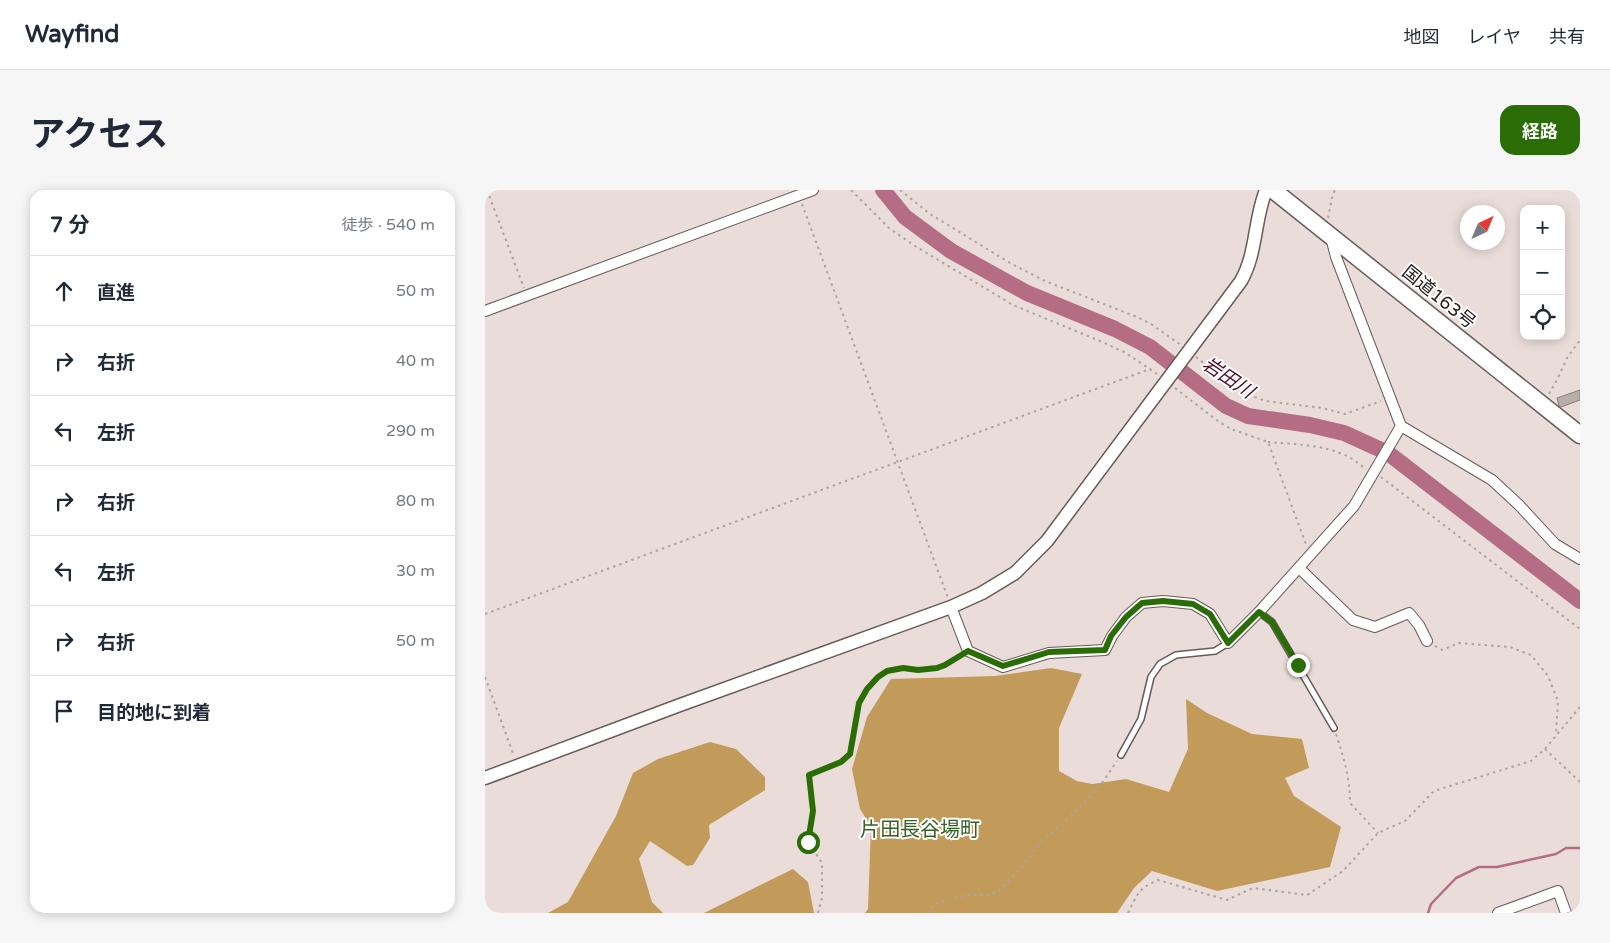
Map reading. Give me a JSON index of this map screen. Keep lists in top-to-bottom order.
{
  "streets": {
    "highway": ["国道163号"]
  },
  "districts": ["片田長谷場町"],
  "water": ["岩田川"],
  "north": "top right",
  "page": {
    "header": "Wayfind",
    "nav": ["地図", "レイヤ", "共有"],
    "title": "アクセス",
    "buttons": "経路",
    "heading": ["7 分", "徒歩 · 540 m"],
    "map_buttons": ["+", "−"],
    "list": [
      ["直進", "50 m"],
      ["右折", "40 m"],
      ["左折", "290 m"],
      ["右折", "80 m"],
      ["左折", "30 m"],
      ["右折", "50 m"],
      "目的地に到着"
    ]
  }
}
